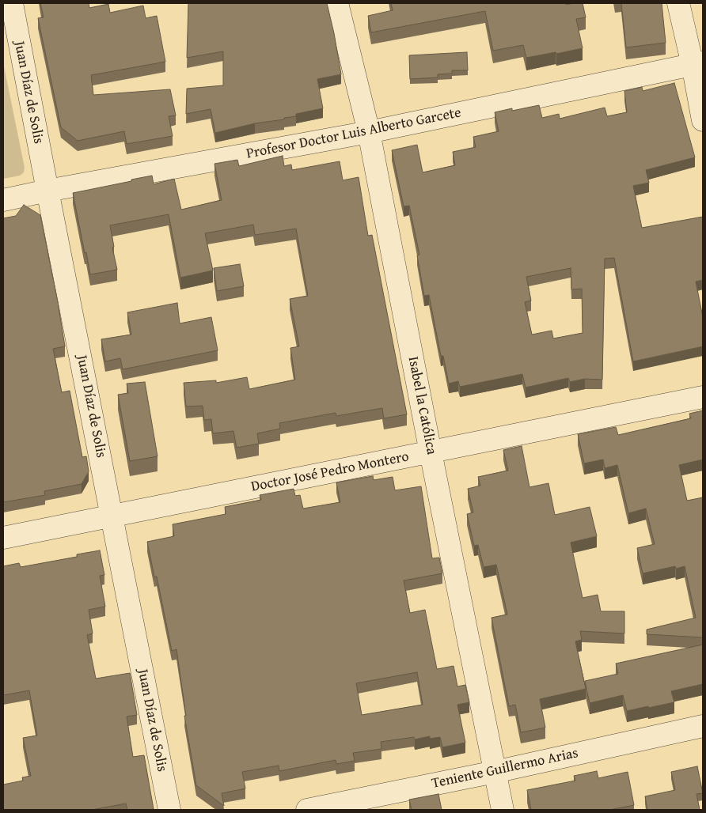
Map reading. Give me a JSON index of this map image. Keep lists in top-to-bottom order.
{
  "streets": {
    "street": [
      "Juan Díaz de Solis",
      "Profesor Doctor Luis Alberto Garcete",
      "Isabel la Católica",
      "Doctor José Pedro Montero",
      "Teniente Guillermo Arias"
    ]
  },
  "crossings": [
    ["Juan Díaz de Solis", "Profesor Doctor Luis Alberto Garcete"],
    ["Juan Díaz de Solis", "Doctor José Pedro Montero"],
    ["Profesor Doctor Luis Alberto Garcete", "Isabel la Católica"],
    ["Isabel la Católica", "Doctor José Pedro Montero"],
    ["Isabel la Católica", "Teniente Guillermo Arias"]
  ]
}
